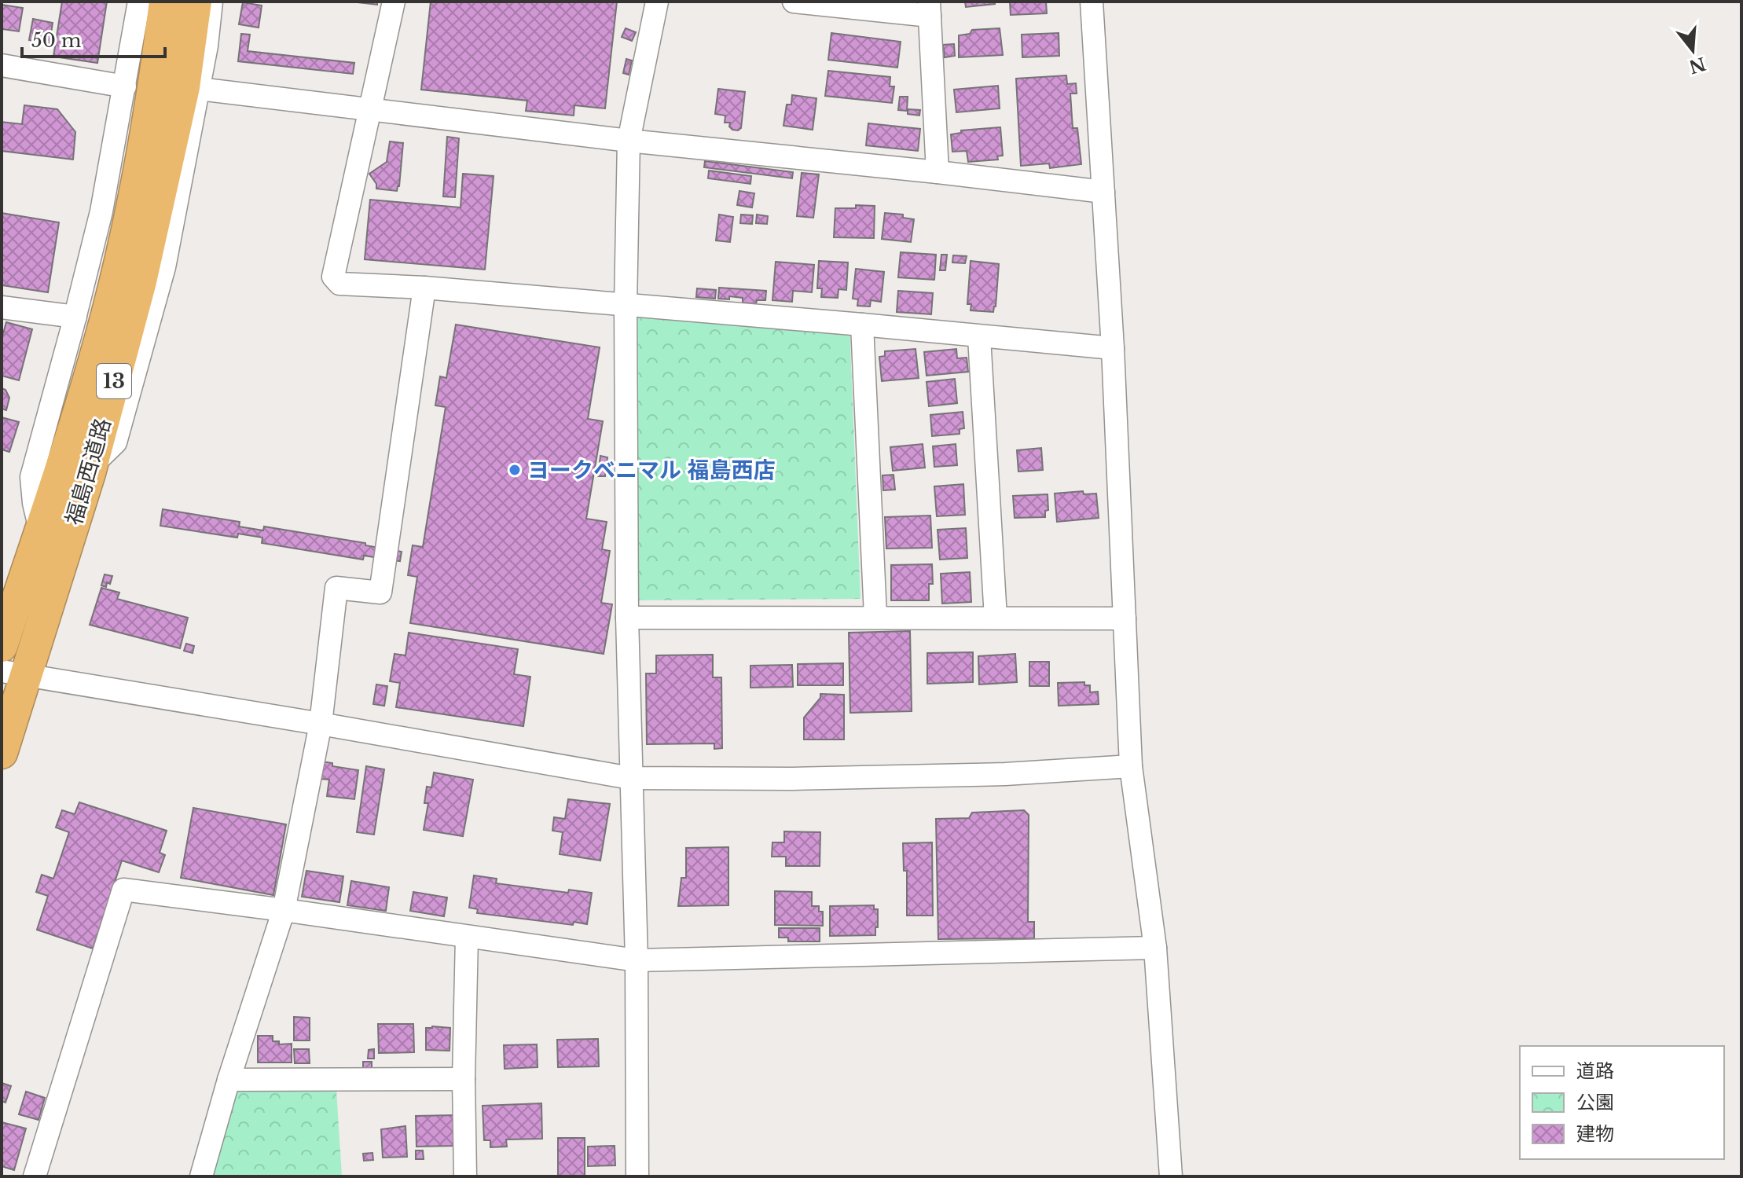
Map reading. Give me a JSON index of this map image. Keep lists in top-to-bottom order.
{
  "streets": {
    "highway": ["13", "福島西道路"]
  },
  "places": ["ヨークベニマル 福島西店"],
  "legend": ["道路", "公園", "建物"],
  "scale_bar": "50 m",
  "north": "bottom"
}
